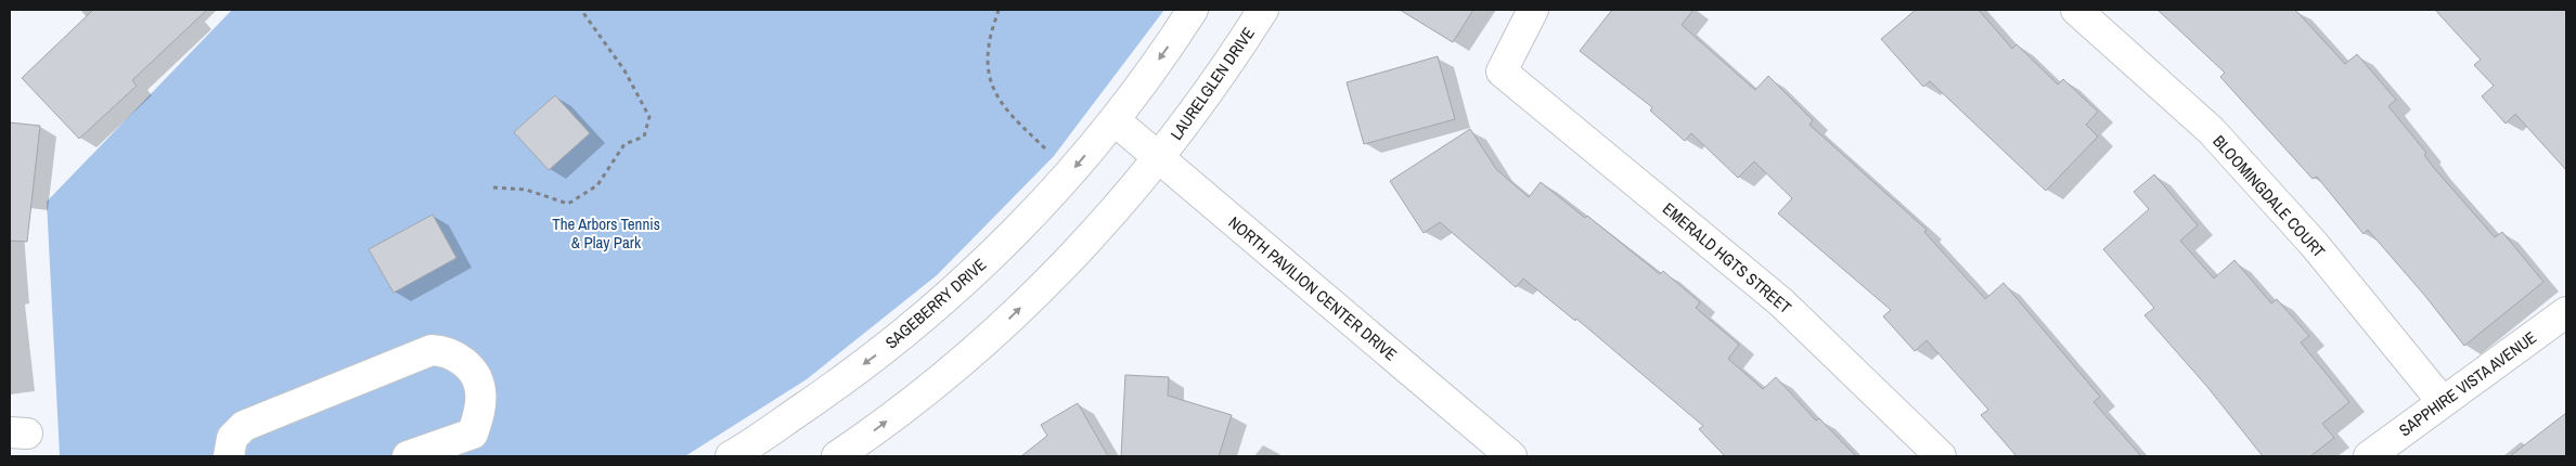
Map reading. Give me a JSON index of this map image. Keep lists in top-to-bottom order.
{
  "streets": {
    "street": [
      "LAURELGLEN DRIVE",
      "BLOOMINGDALE COURT",
      "EMERALD HGTS STREET",
      "NORTH PAVILION CENTER DRIVE",
      "SAGEBERRY DRIVE",
      "SAPPHIRE VISTA AVENUE"
    ]
  },
  "crossings": [
    ["LAURELGLEN DRIVE", "NORTH PAVILION CENTER DRIVE"],
    ["BLOOMINGDALE COURT", "SAPPHIRE VISTA AVENUE"],
    ["NORTH PAVILION CENTER DRIVE", "SAGEBERRY DRIVE"]
  ],
  "parks": ["The Arbors Tennis & Play Park"]
}
